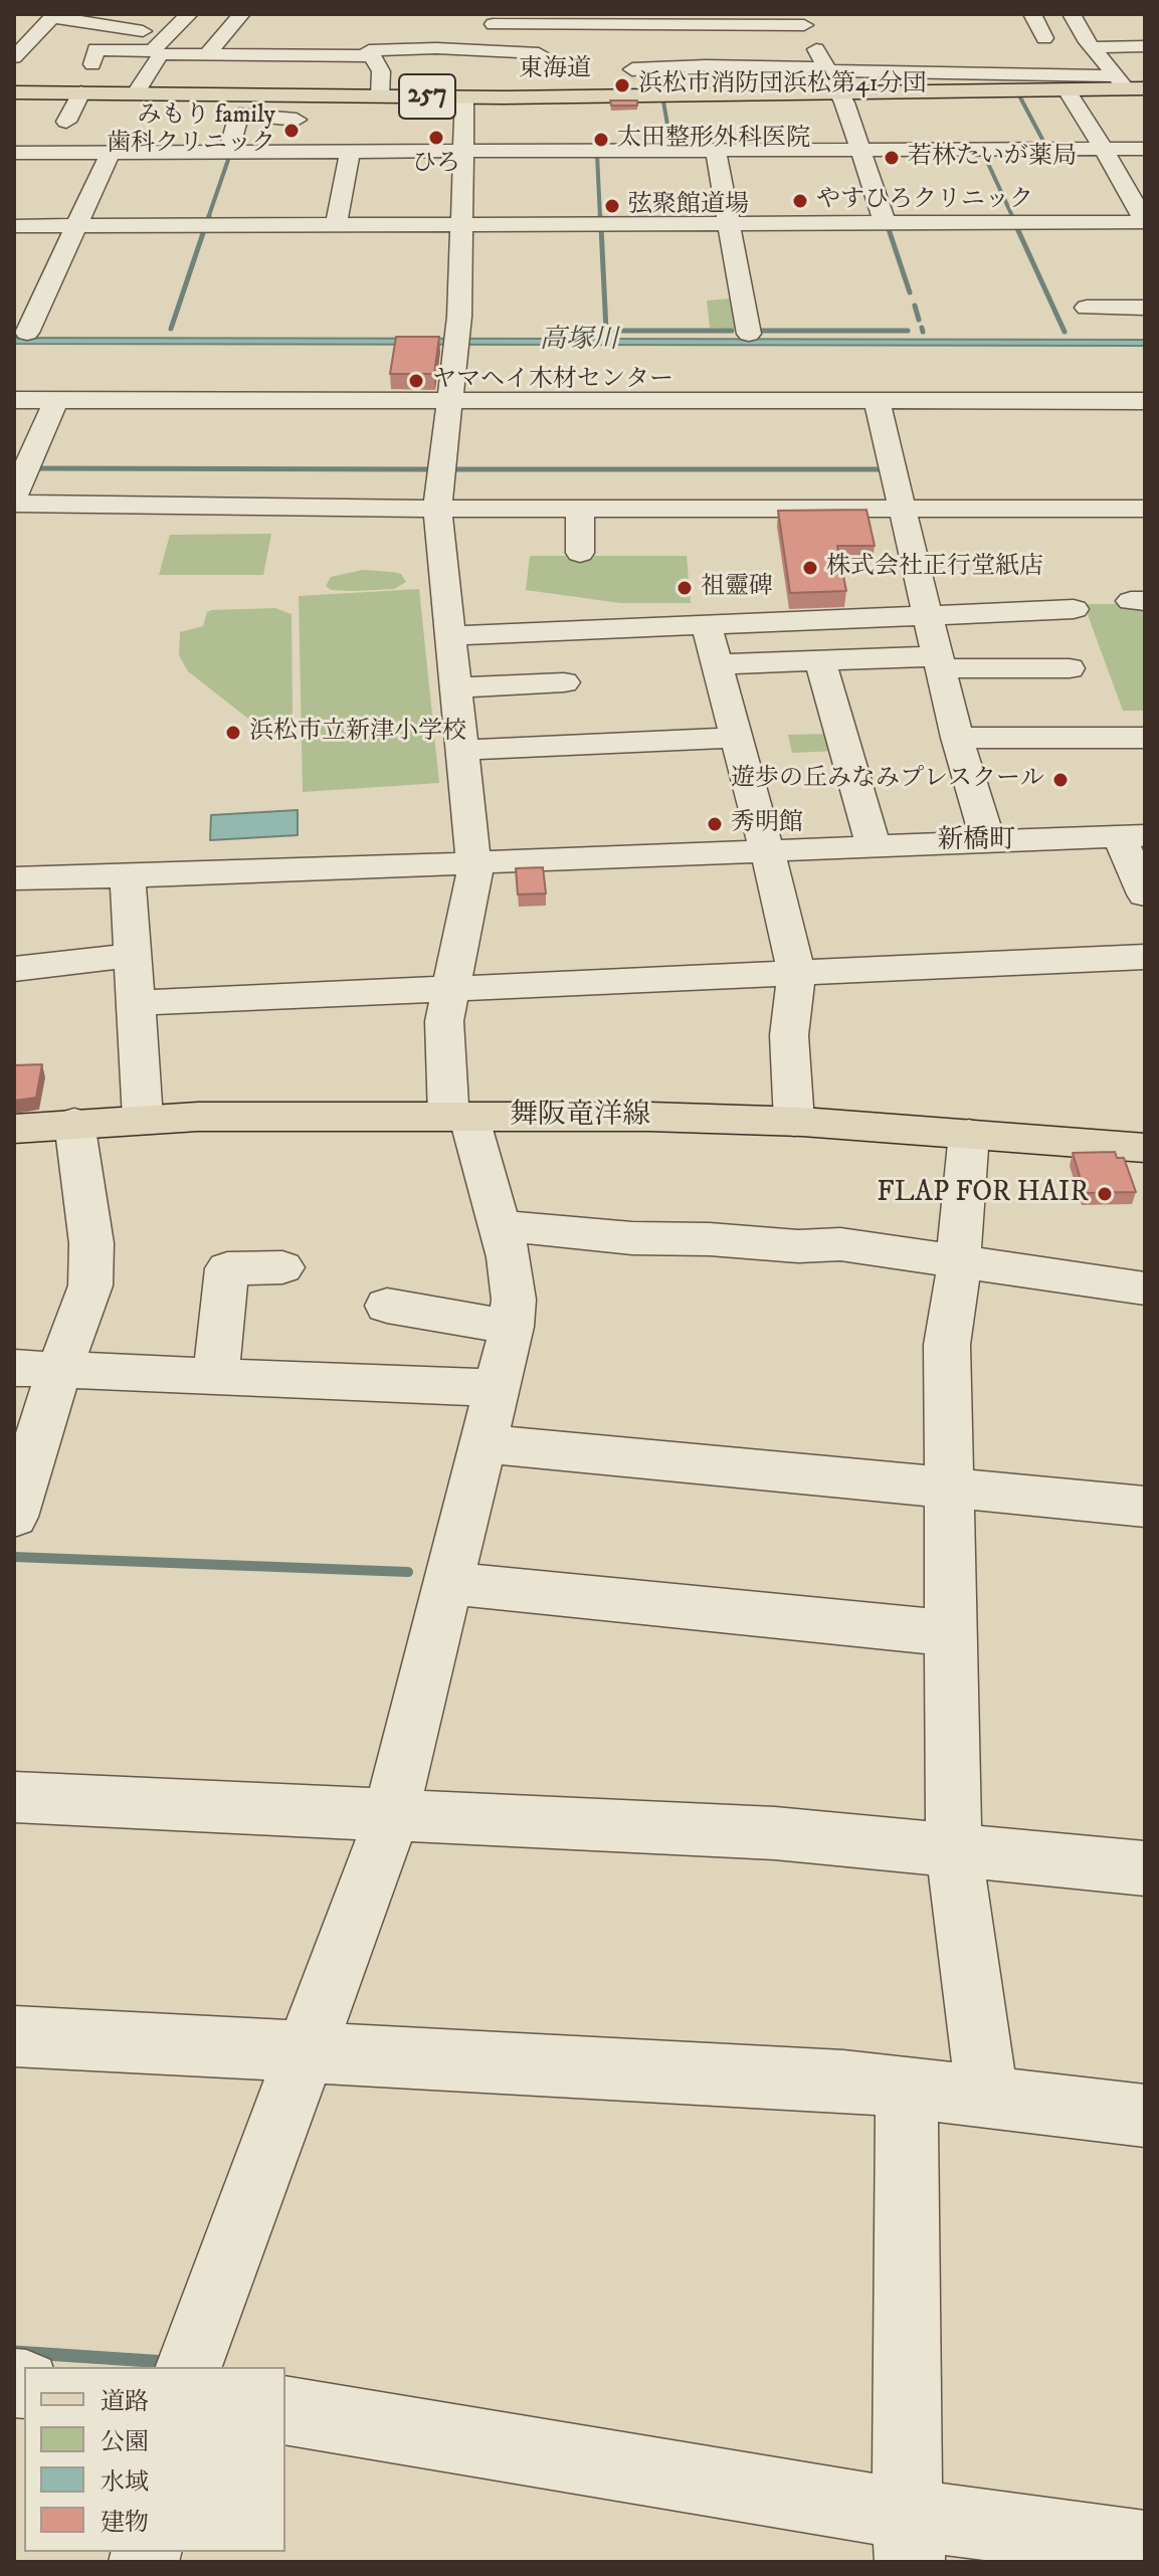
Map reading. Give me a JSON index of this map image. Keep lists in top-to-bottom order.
{
  "streets": {
    "main road": ["東海道", "257", "舞阪竜洋線"]
  },
  "districts": ["新橋町"],
  "water": ["高塚川"],
  "places": [
    "浜松市消防団浜松第41分団",
    "みもり family 歯科クリニック",
    "ひろ",
    "太田整形外科医院",
    "若林たいが薬局",
    "やすひろクリニック",
    "弦聚館道場",
    "ヤマヘイ木材センター",
    "株式会社正行堂紙店",
    "祖靈碑",
    "浜松市立新津小学校",
    "遊歩の丘みなみプレスクール",
    "秀明館",
    "FLAP FOR HAIR"
  ],
  "legend": [
    "道路",
    "公園",
    "水域",
    "建物"
  ]
}
